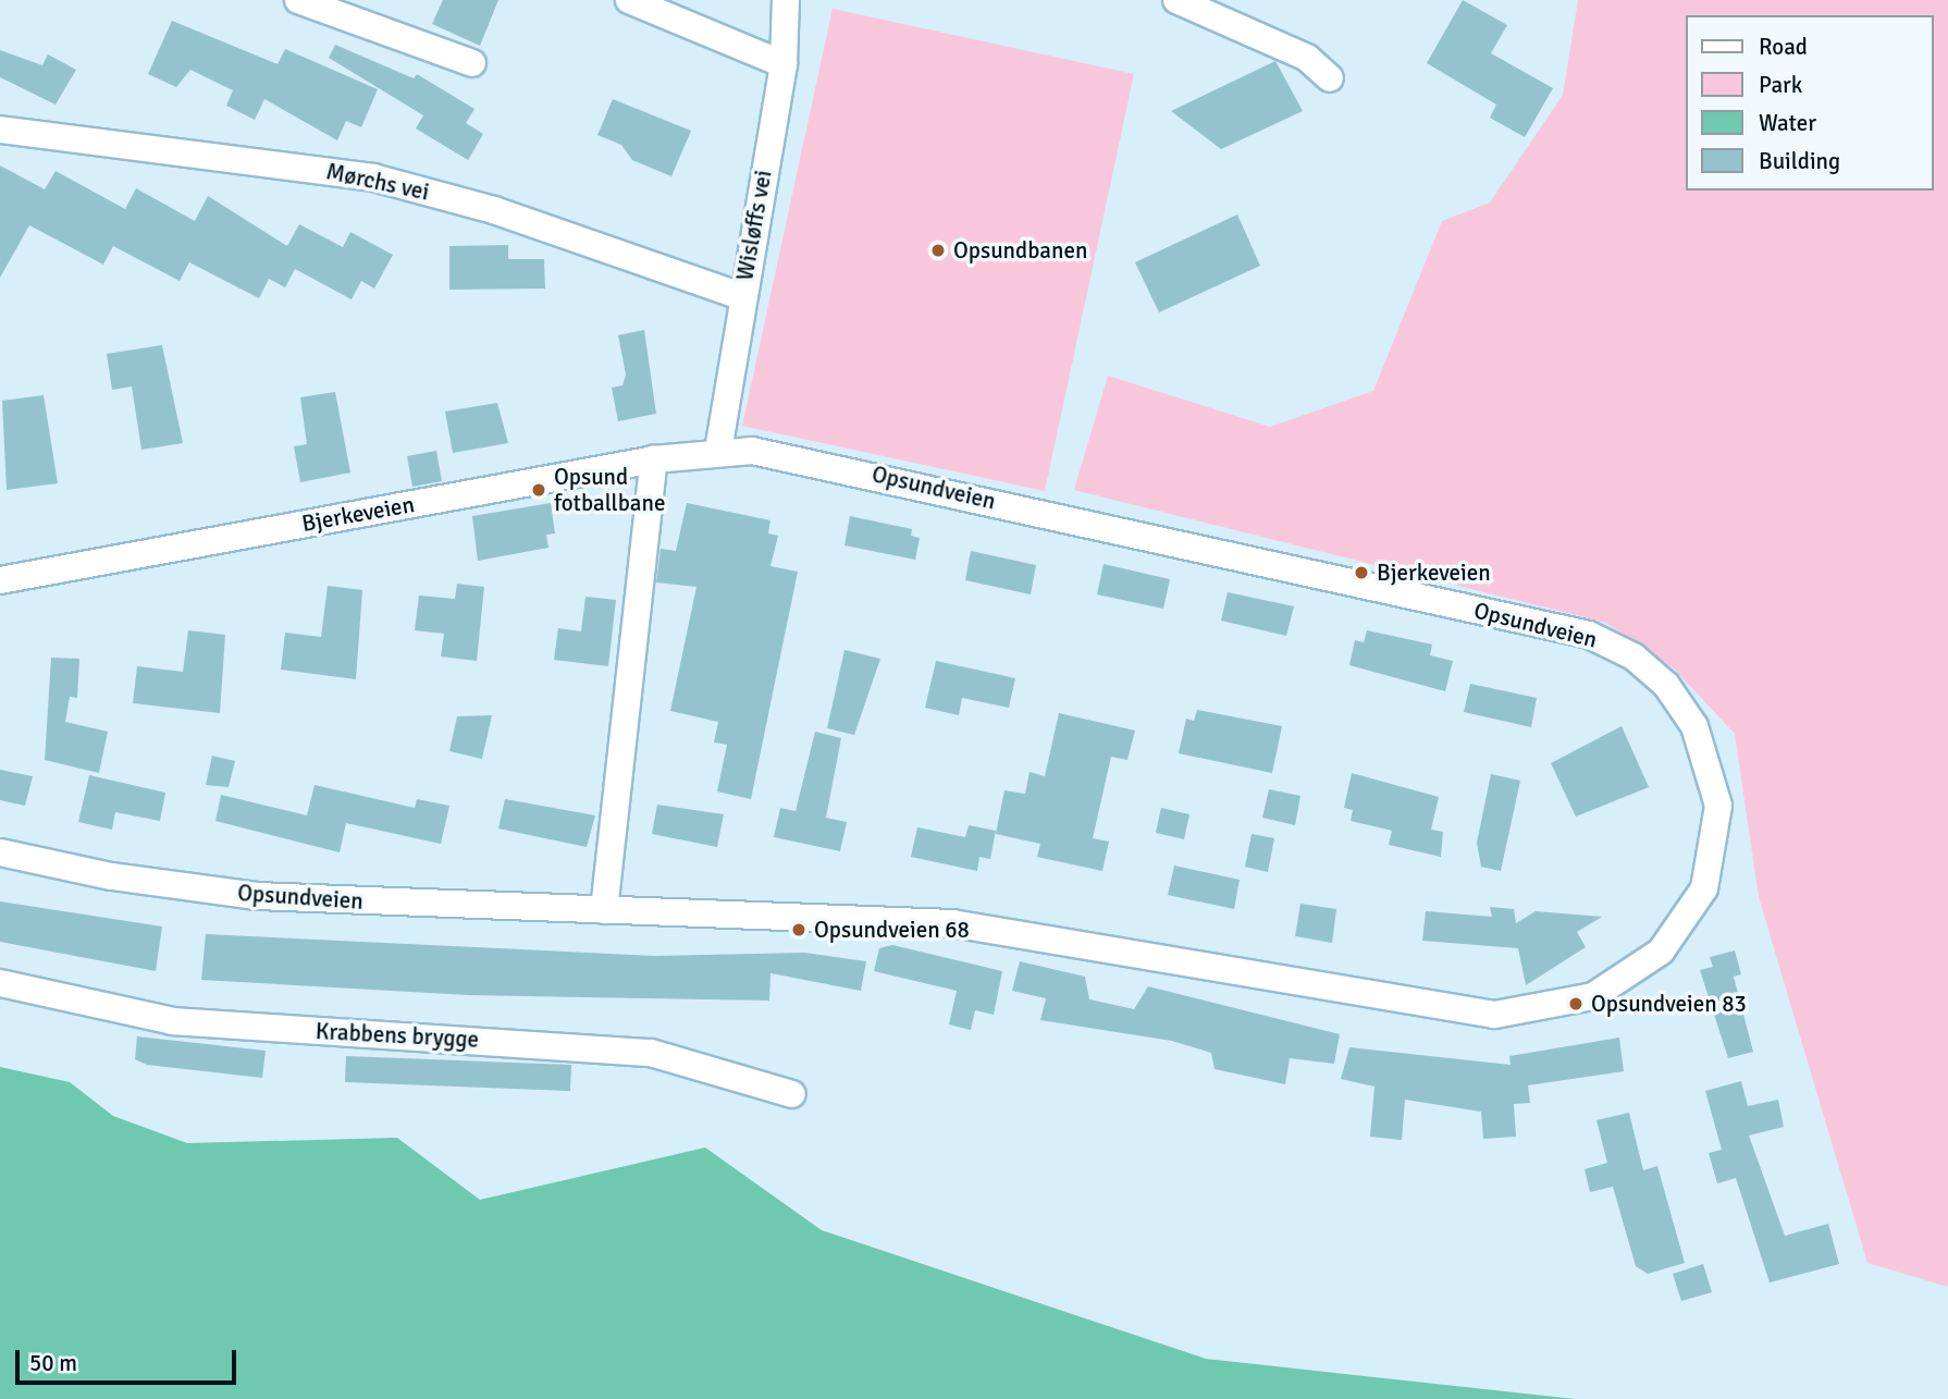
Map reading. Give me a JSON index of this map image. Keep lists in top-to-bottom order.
{
  "streets": {
    "street": [
      "Mørchs vei",
      "Wisløffs vei",
      "Opsundveien",
      "Bjerkeveien",
      "Krabbens brygge"
    ]
  },
  "crossings": [
    ["Mørchs vei", "Wisløffs vei"],
    ["Wisløffs vei", "Opsundveien"],
    ["Wisløffs vei", "Bjerkeveien"],
    ["Opsundveien", "Bjerkeveien"]
  ],
  "places": [
    "Opsundbanen",
    "Opsund fotballbane",
    "Bjerkeveien",
    "Opsundveien 68",
    "Opsundveien 83"
  ],
  "legend": [
    "Road",
    "Park",
    "Water",
    "Building"
  ],
  "scale_bar": "50 m"
}
